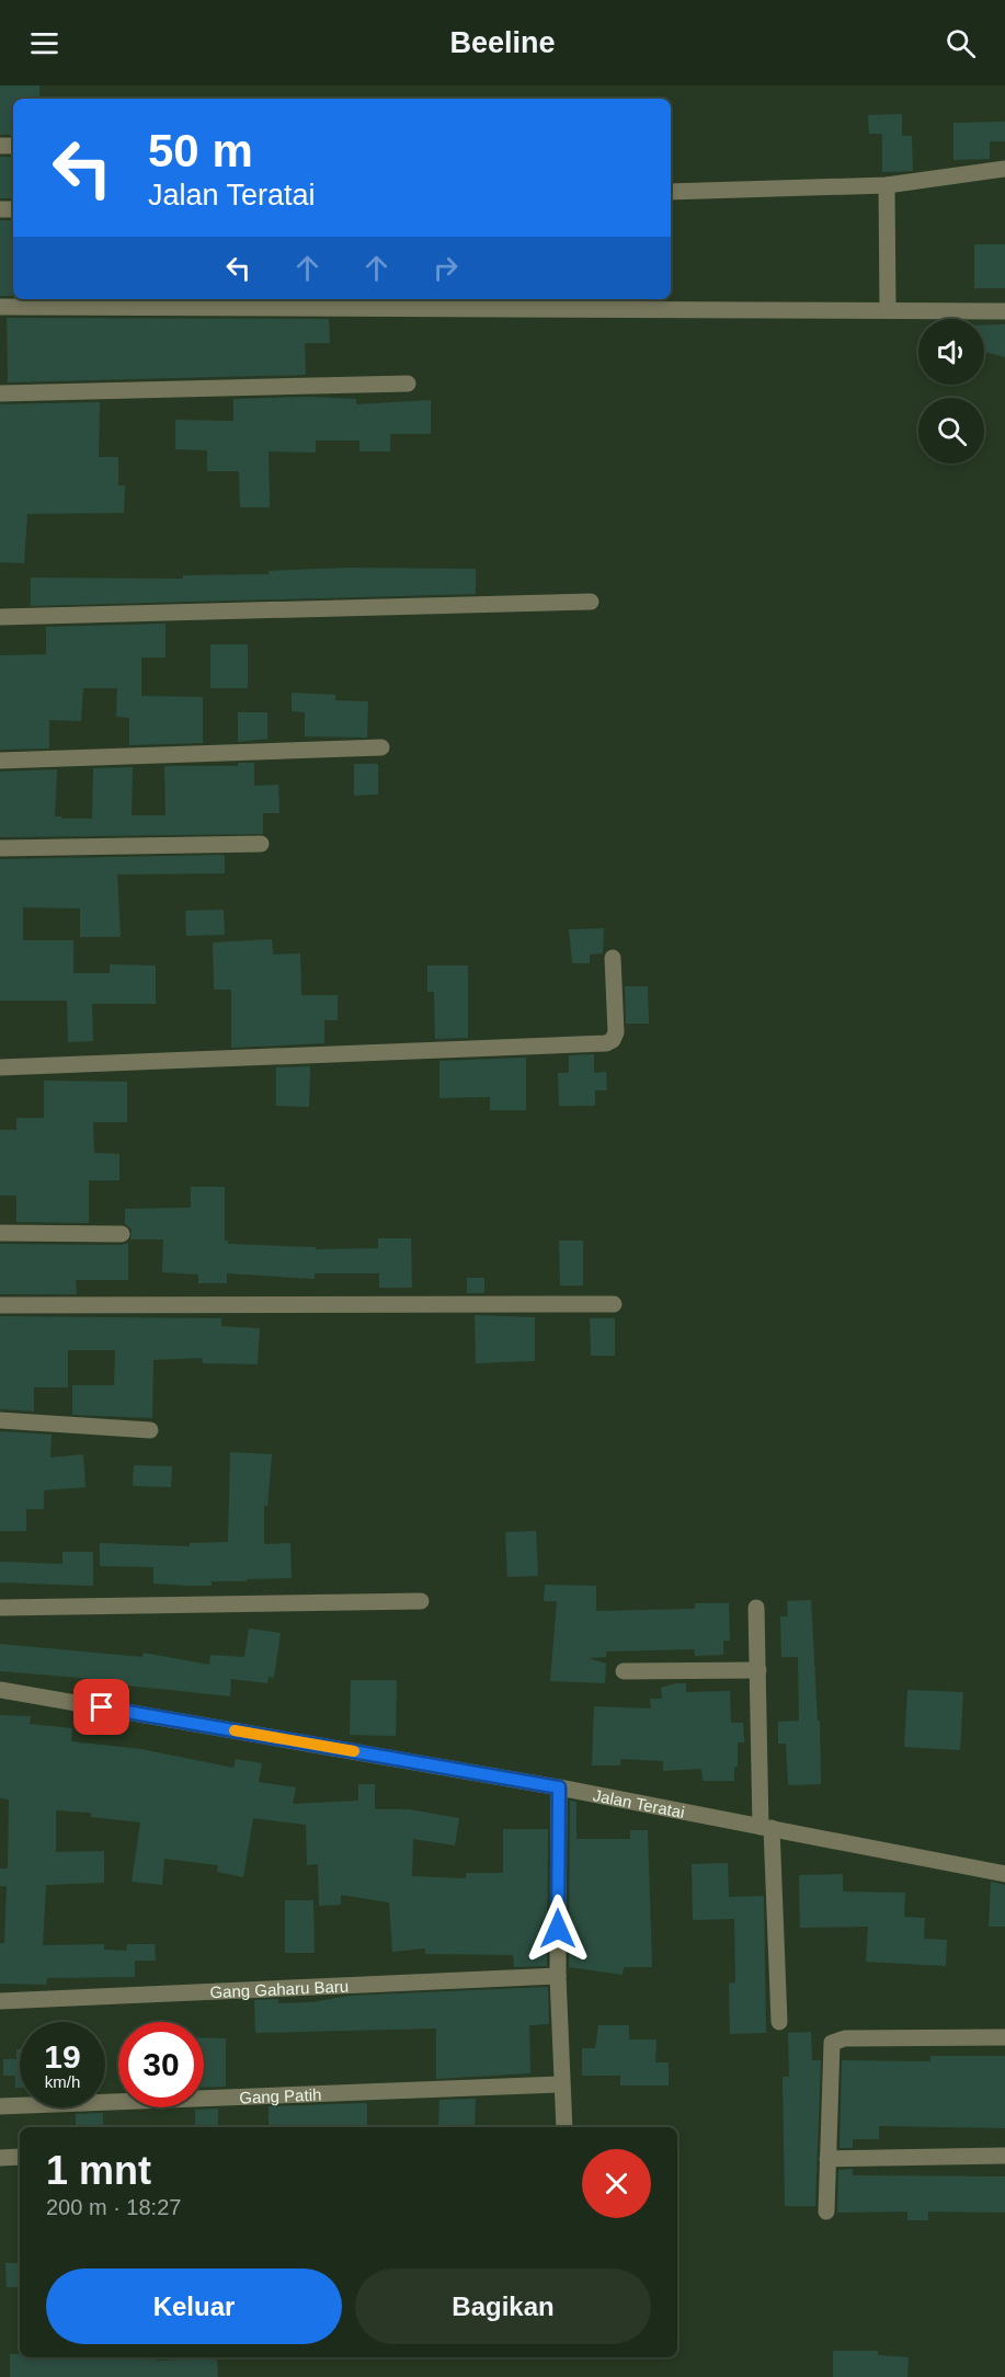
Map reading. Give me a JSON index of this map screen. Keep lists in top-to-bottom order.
{
  "streets": {
    "street": ["Jalan Teratai", "Gang Gaharu Baru", "Gang Patih"]
  },
  "page": {
    "header": "Beeline",
    "turn": ["50 m", "Jalan Teratai"],
    "speed": "19 km/h",
    "limit": "30",
    "heading": ["1 mnt", "200 m · 18:27"],
    "buttons": ["Keluar", "Bagikan"]
  }
}
